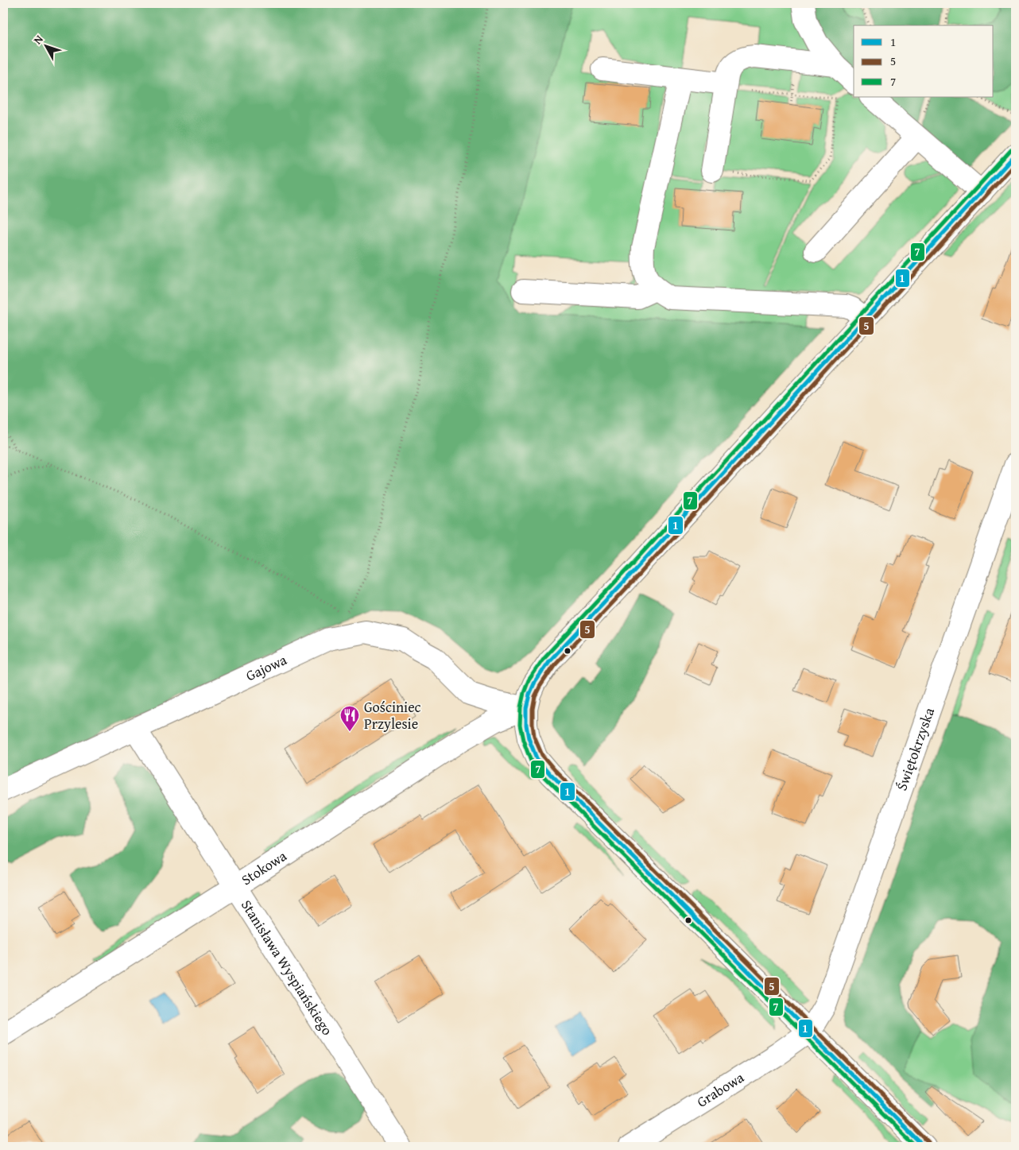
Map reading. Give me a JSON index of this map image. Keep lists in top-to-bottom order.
{
  "streets": {
    "street": [
      "Gajowa",
      "Świętokrzyska",
      "Stokowa",
      "Stanisława Wyspiańskiego",
      "Grabowa"
    ]
  },
  "crossings": [
    ["Gajowa", "Stokowa"],
    ["Gajowa", "Stanisława Wyspiańskiego"],
    ["Świętokrzyska", "Grabowa"],
    ["Stokowa", "Stanisława Wyspiańskiego"]
  ],
  "places": {
    "restaurant": ["Gościniec Przylesie"]
  },
  "lines": ["transit line 7", "transit line 1", "transit line 5"],
  "legend": ["1", "5", "7"],
  "north": "top left"
}
